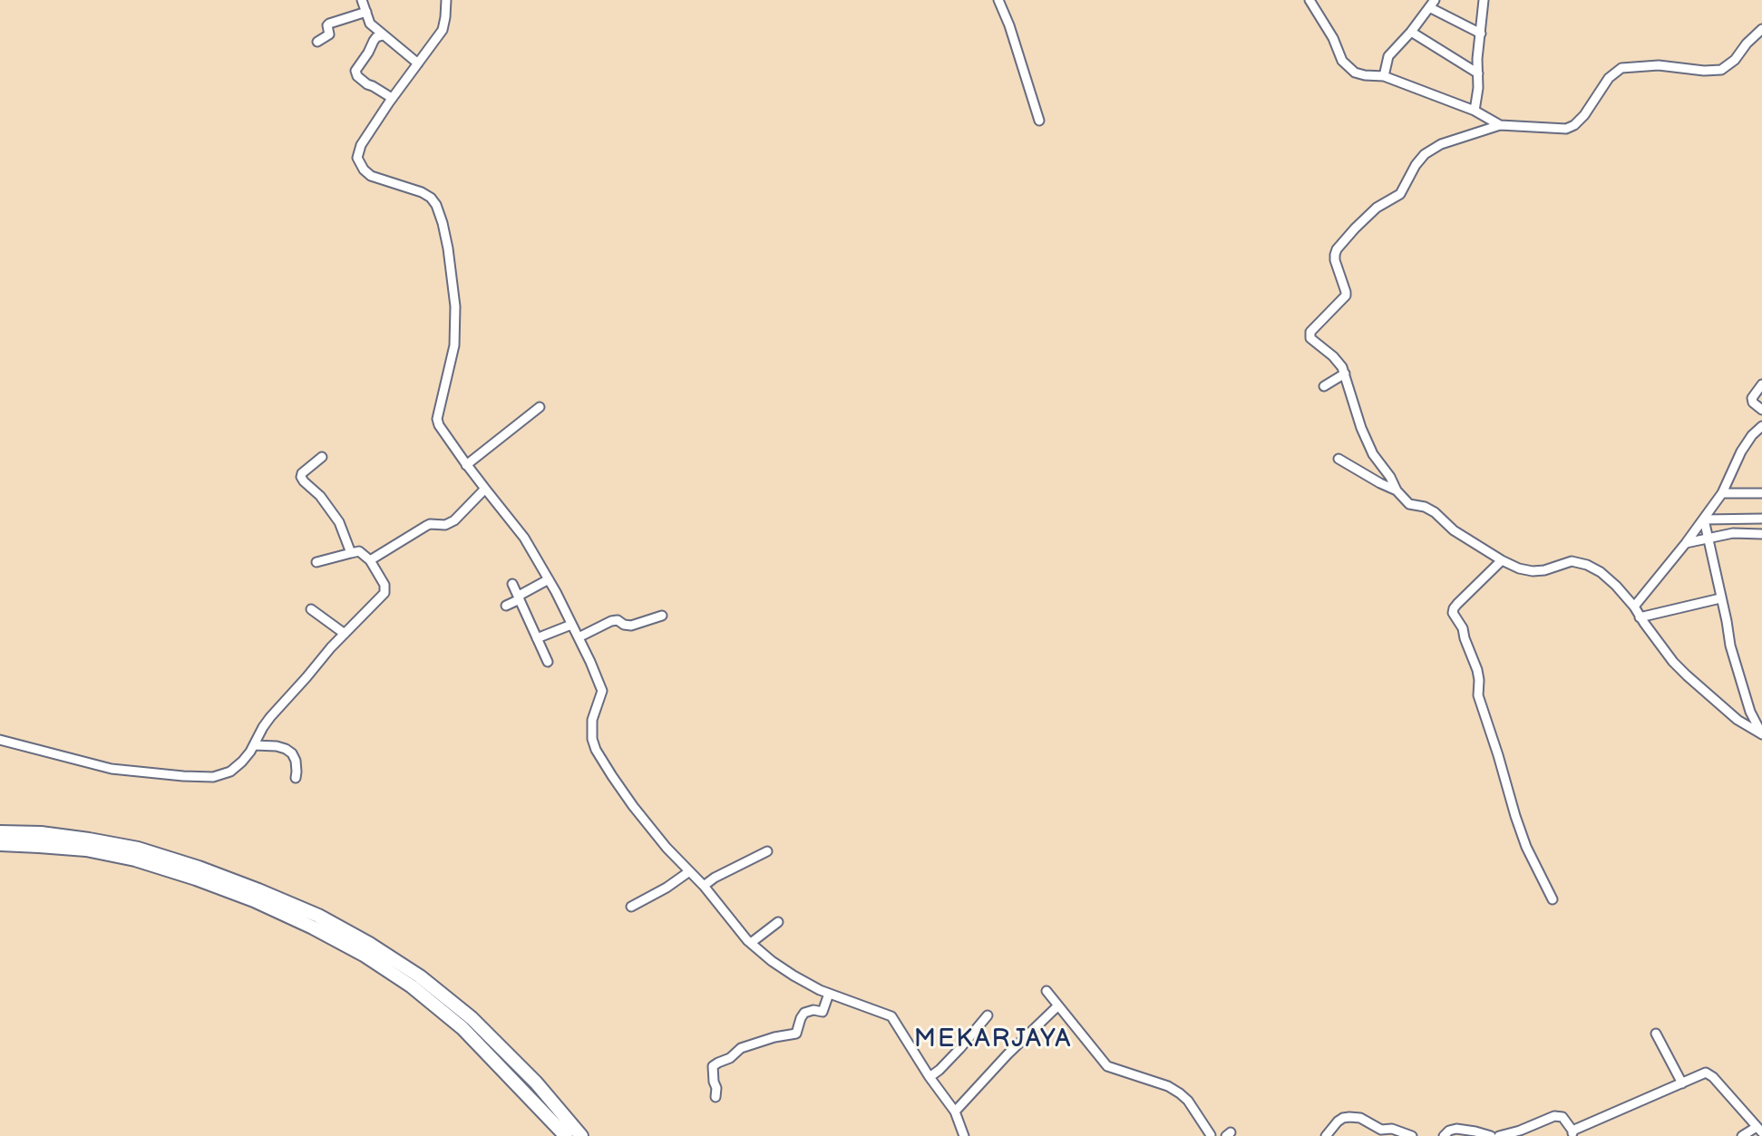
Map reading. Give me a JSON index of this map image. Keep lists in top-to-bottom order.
{
  "districts": ["MEKARJAYA"]
}
